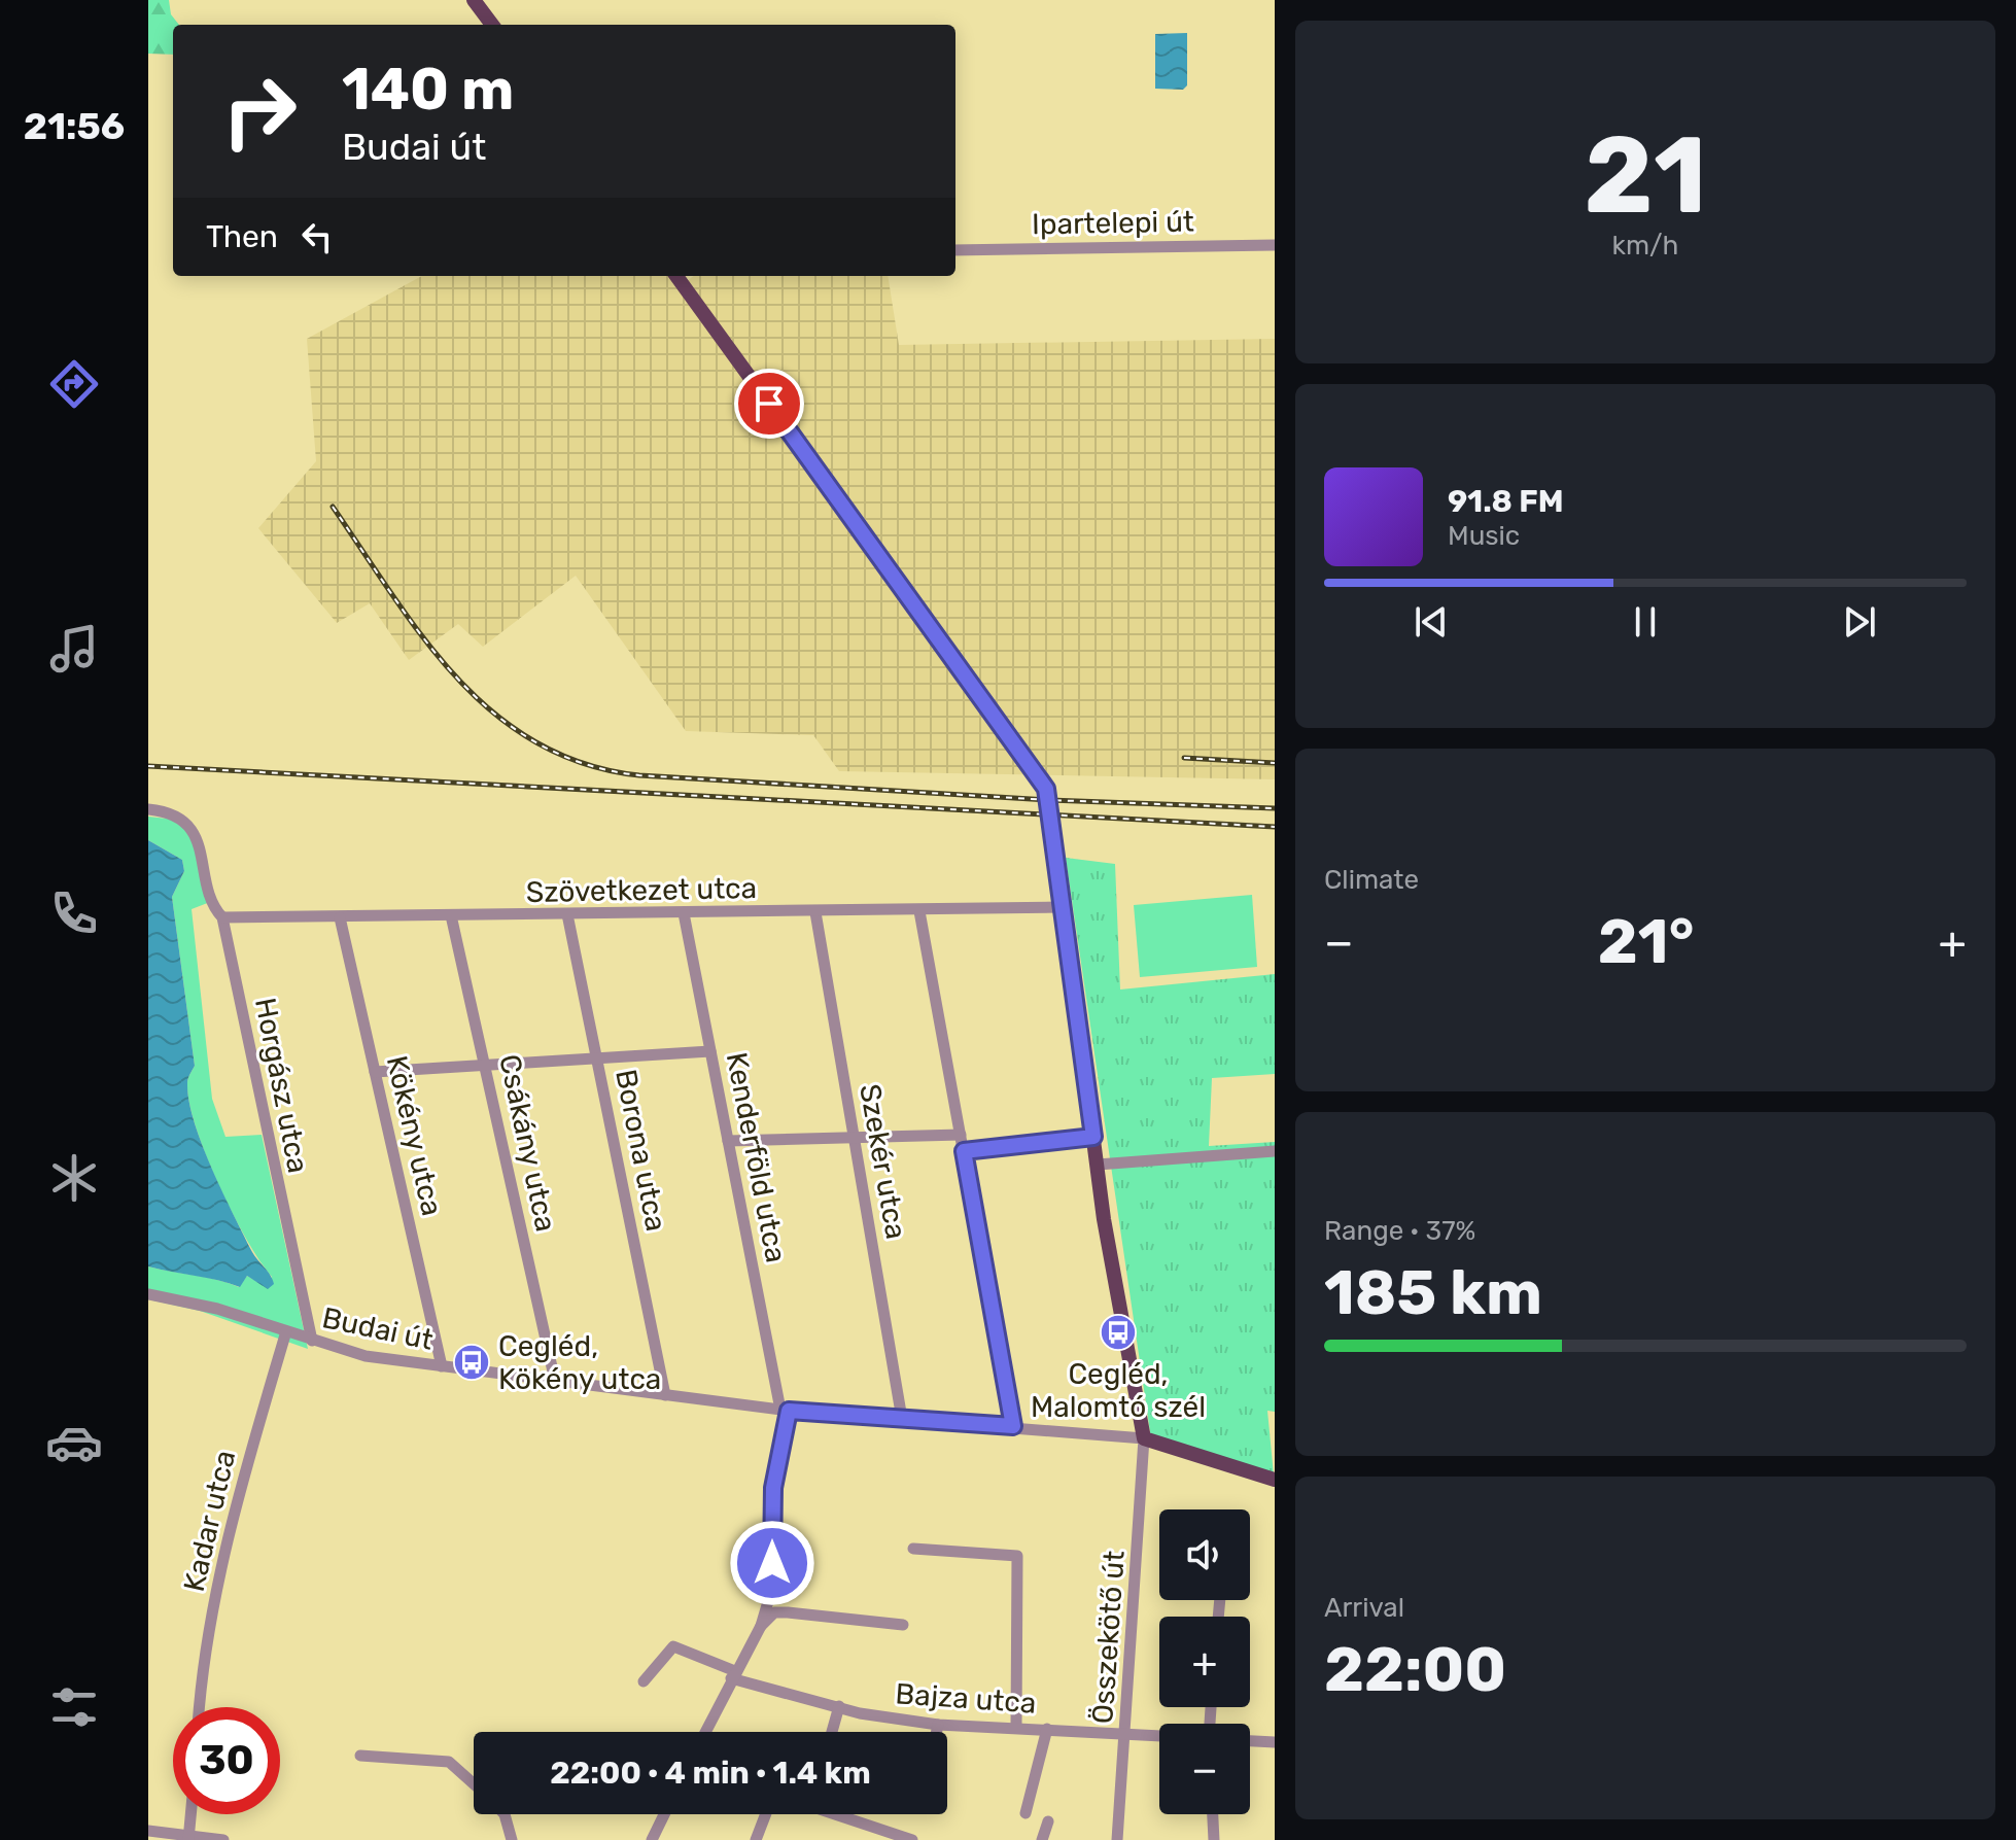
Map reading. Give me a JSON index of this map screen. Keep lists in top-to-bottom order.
{
  "streets": {
    "street": [
      "Ipartelepi út",
      "Szövetkezet utca",
      "Horgász utca",
      "Kökény utca",
      "Csákány utca",
      "Borona utca",
      "Kenderföld utca",
      "Szekér utca",
      "Budai út",
      "Kadar utca",
      "Összekötő út",
      "Bajza utca"
    ]
  },
  "crossings": [
    ["Szövetkezet utca", "Horgász utca"],
    ["Szövetkezet utca", "Kökény utca"],
    ["Szövetkezet utca", "Csákány utca"],
    ["Szövetkezet utca", "Borona utca"],
    ["Szövetkezet utca", "Kenderföld utca"],
    ["Szövetkezet utca", "Szekér utca"],
    ["Horgász utca", "Budai út"],
    ["Kökény utca", "Budai út"],
    ["Csákány utca", "Budai út"],
    ["Borona utca", "Budai út"],
    ["Kenderföld utca", "Budai út"],
    ["Szekér utca", "Budai út"],
    ["Budai út", "Kadar utca"],
    ["Budai út", "Összekötő út"],
    ["Összekötő út", "Bajza utca"]
  ],
  "places": {
    "bus stop": ["Cegléd, Malomtó szél", "Cegléd, Kökény utca"]
  },
  "page": {
    "tabs": "21:56",
    "tile": [
      ["21", "km/h"],
      "Climate",
      ["Range · 37%", "185 km"],
      ["Arrival", "22:00"]
    ],
    "turn": ["140 m", "Budai út"],
    "then": "Then",
    "song": ["91.8 FM", "Music"],
    "heat": ["−", "21°", "+"],
    "map_buttons": ["+", "−"],
    "limit": "30",
    "trip": "22:00 · 4 min · 1.4 km"
  }
}
